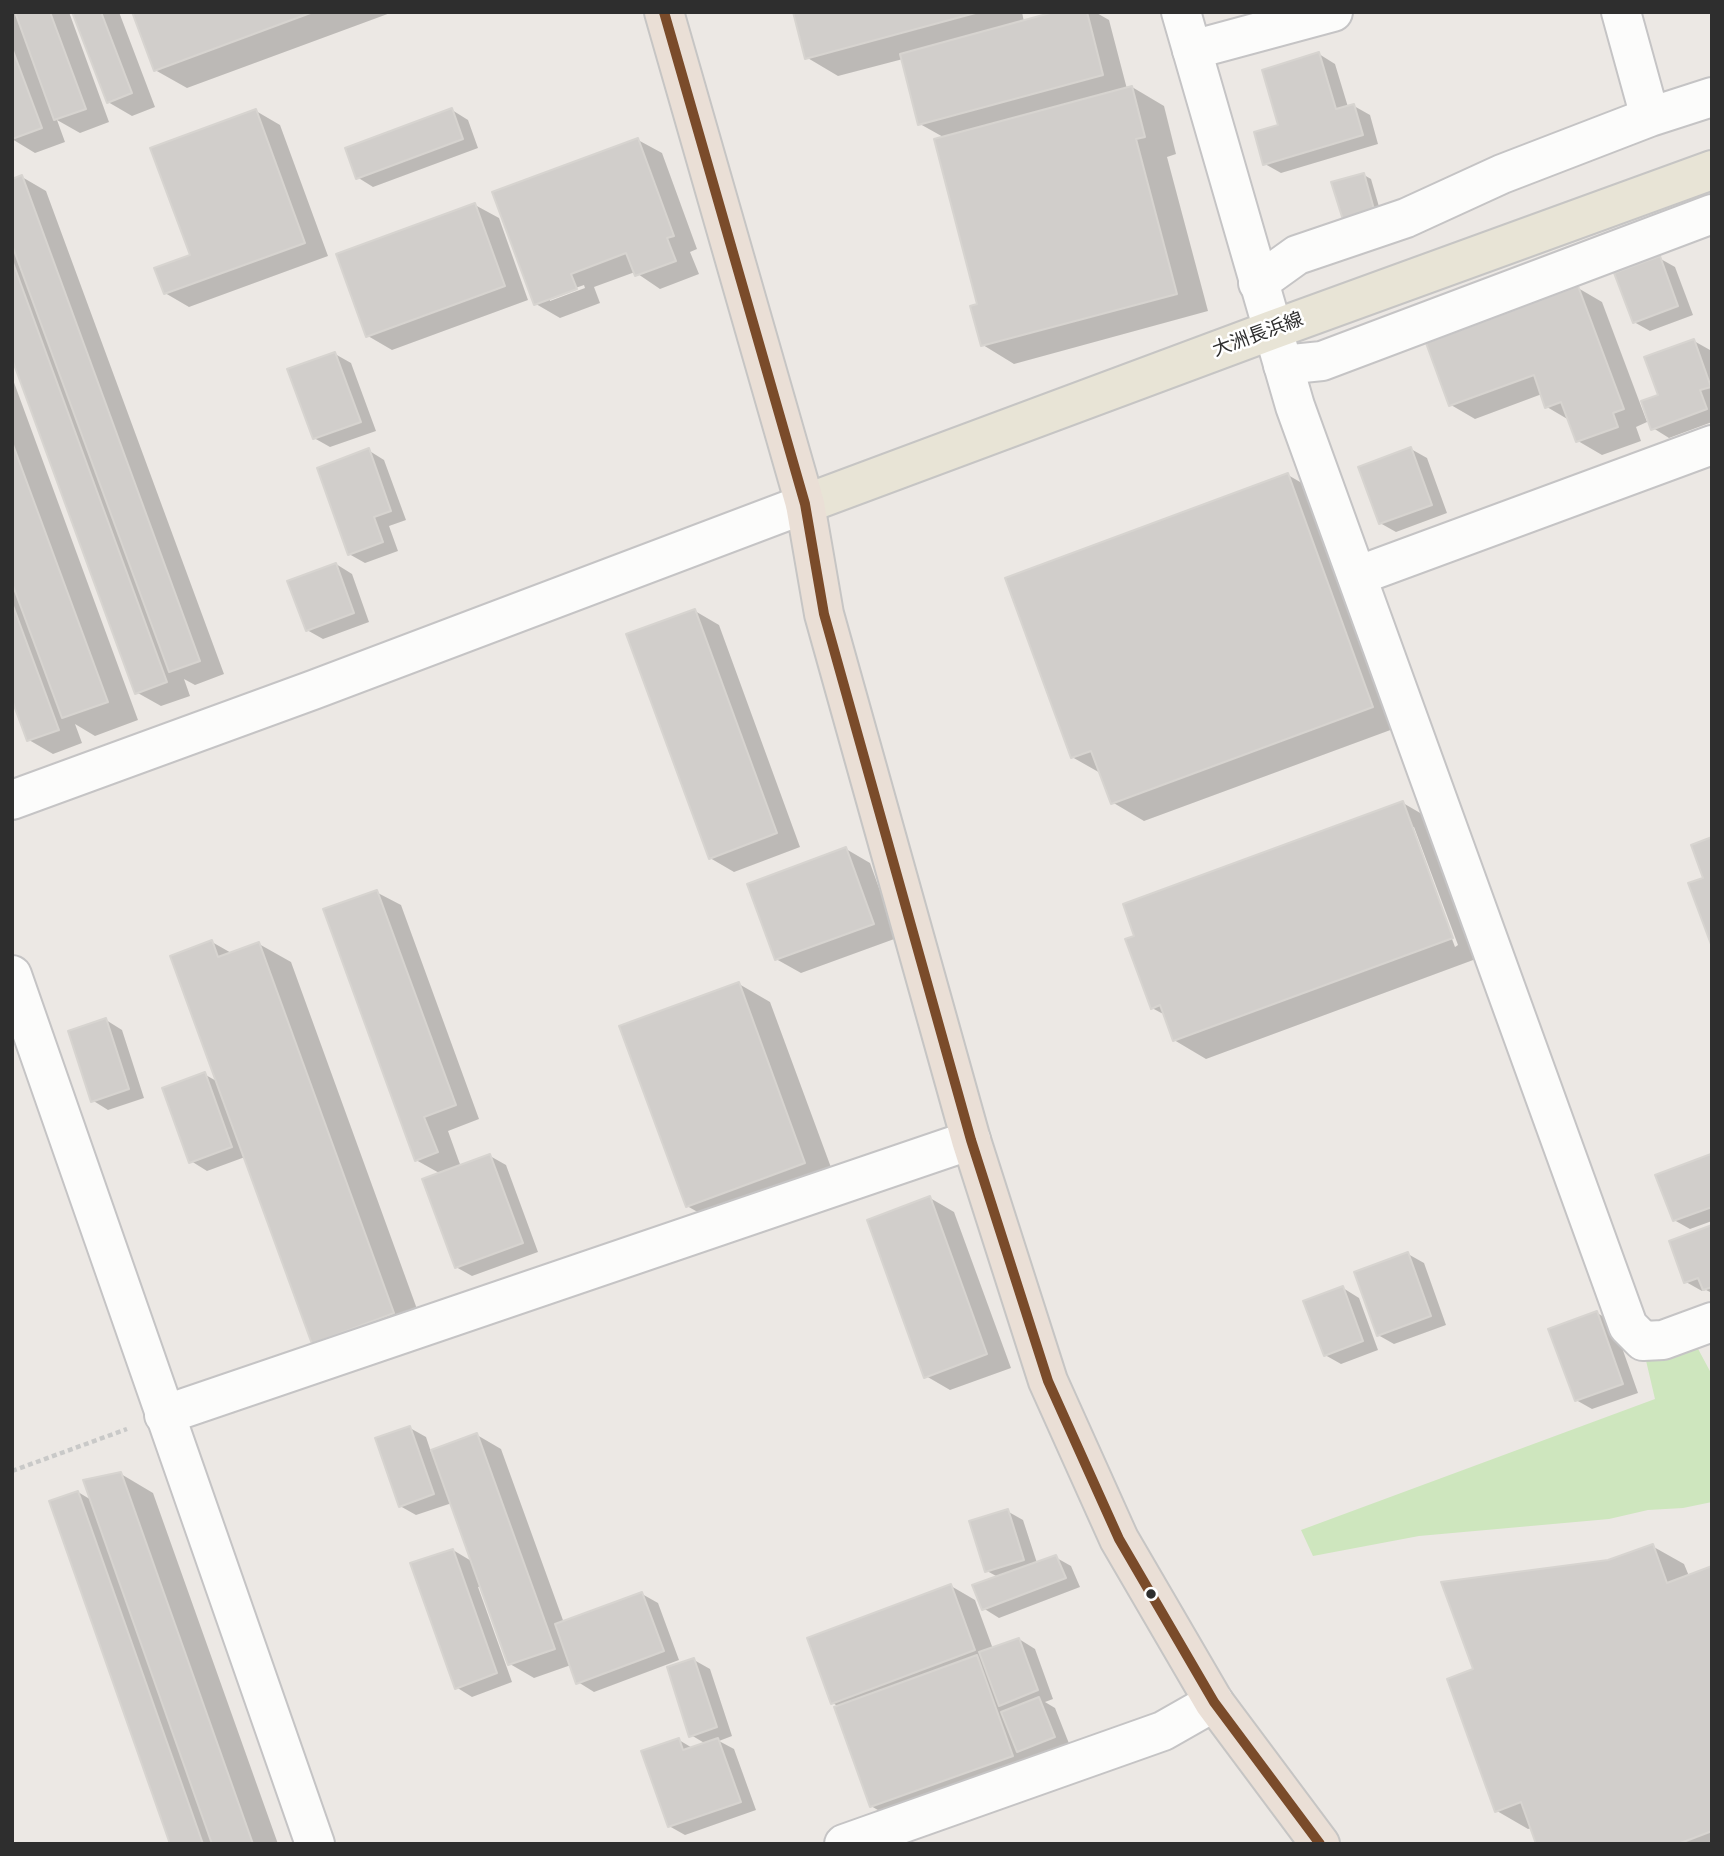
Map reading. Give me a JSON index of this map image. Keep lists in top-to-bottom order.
{
  "streets": {
    "main road": ["大洲長浜線"]
  }
}
